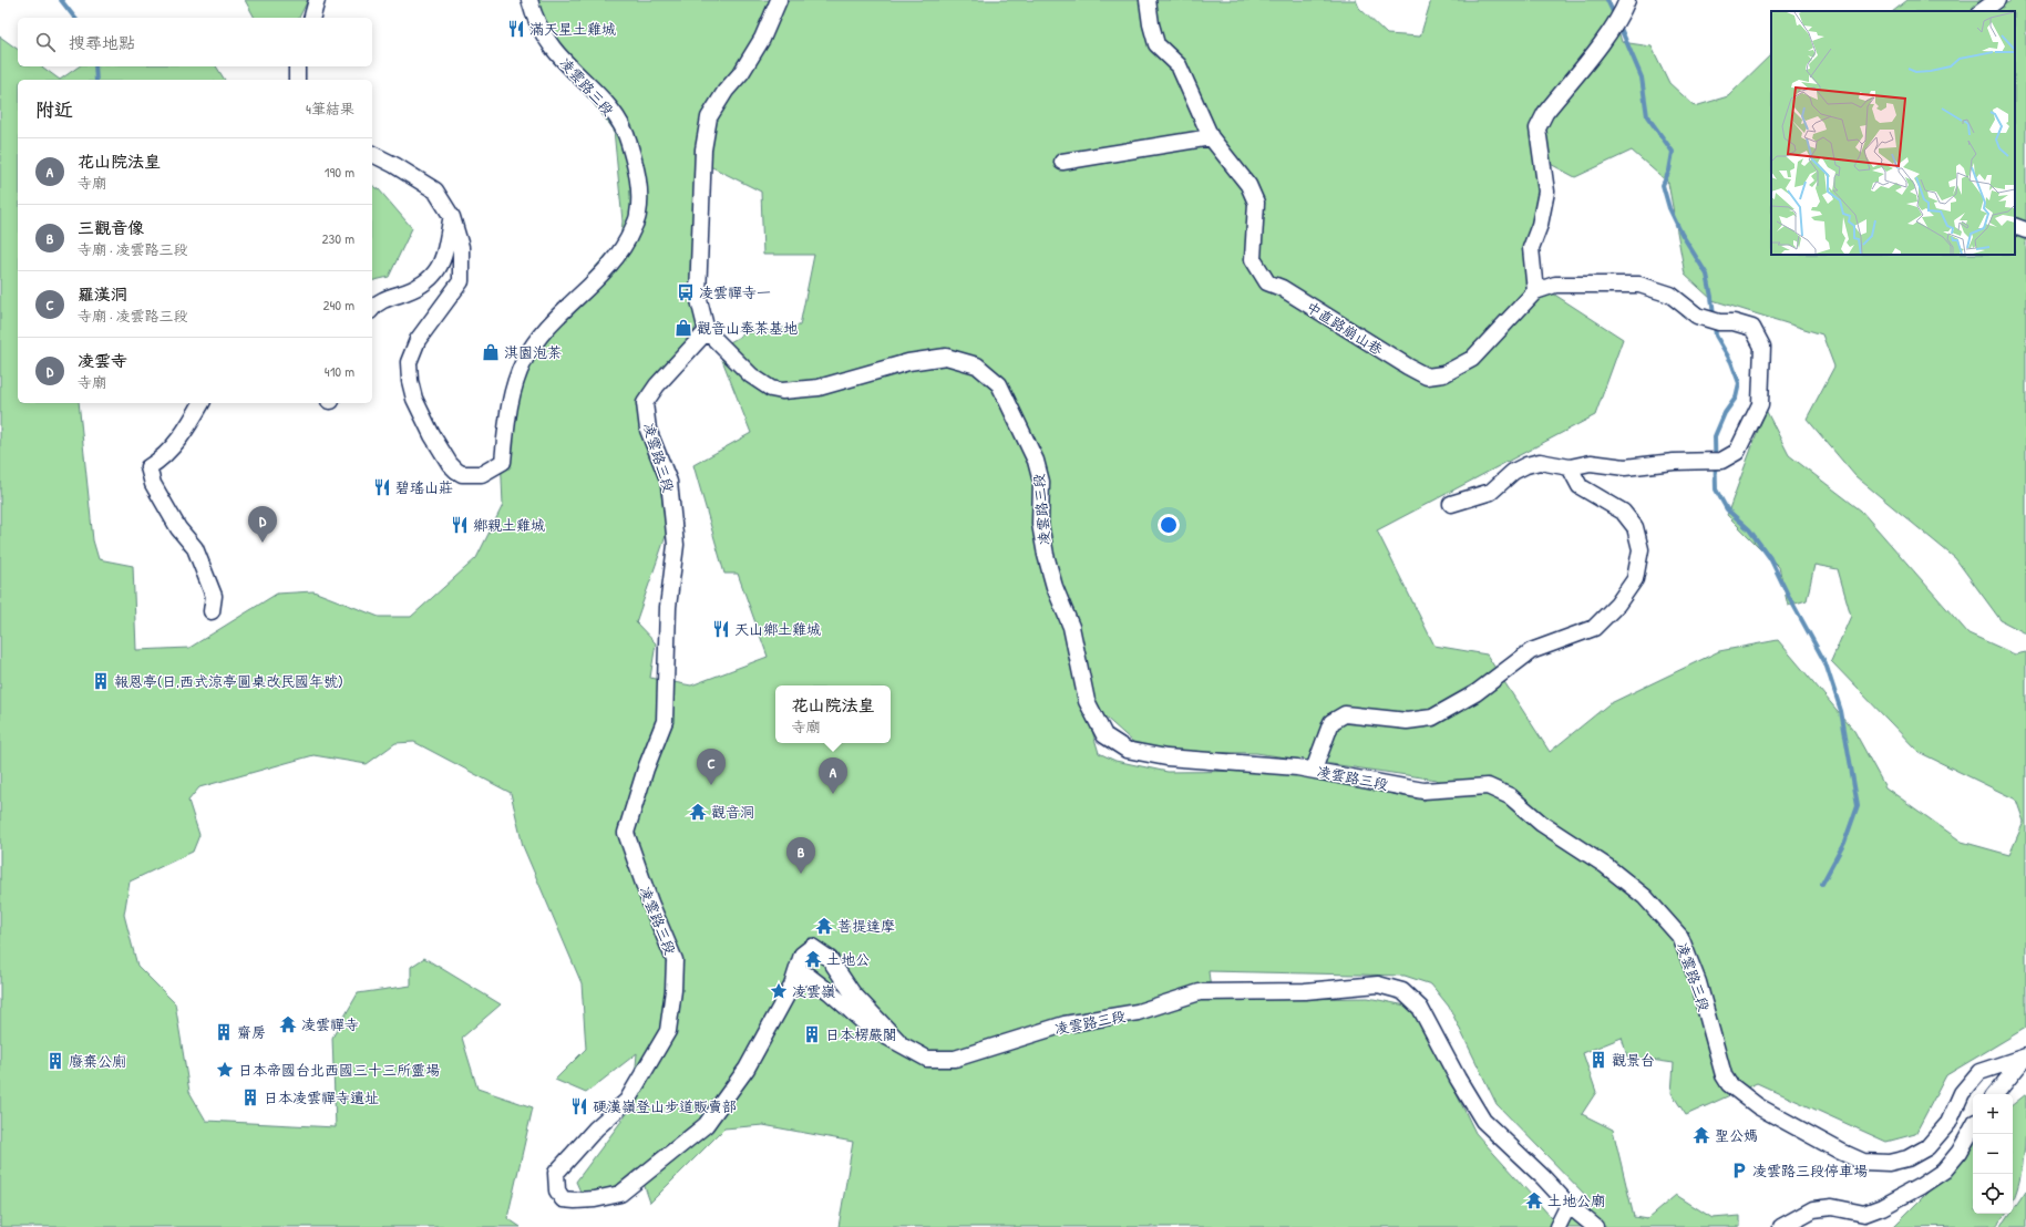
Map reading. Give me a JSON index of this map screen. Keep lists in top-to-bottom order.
{
  "streets": {
    "street": ["凌雲路三段", "中直路崩山巷"]
  },
  "places": {
    "restaurant": [
      "滿天星土雞城",
      "碧瑤山莊",
      "鄉親土雞城",
      "天山鄉土雞城",
      "硬漢嶺登山步道販賣部"
    ],
    "bus stop": ["凌雲禪寺一"],
    "shop": ["觀音山奉茶基地", "淇園泡茶"],
    "building": [
      "報恩亭(日,西式涼亭圓桌改民國年號)",
      "齋房",
      "日本楞嚴閣",
      "觀景台",
      "廢棄公廁",
      "日本凌雲禪寺遺址"
    ],
    "temple": [
      "觀音洞",
      "菩提達摩",
      "土地公",
      "凌雲禪寺",
      "聖公媽",
      "土地公廟"
    ],
    "place": ["凌雲嶺", "日本帝國台北西國三十三所靈場"],
    "parking": ["凌雲路三段停車場"]
  },
  "page": {
    "search": "搜尋地點",
    "heading": ["附近", "4筆結果"],
    "list": [
      {
        "mark": "A",
        "name": "花山院法皇",
        "note": "寺廟",
        "value": "190 m"
      },
      {
        "mark": "B",
        "name": "三觀音像",
        "note": "寺廟 · 凌雲路三段",
        "value": "230 m"
      },
      {
        "mark": "C",
        "name": "羅漢洞",
        "note": "寺廟 · 凌雲路三段",
        "value": "240 m"
      },
      {
        "mark": "D",
        "name": "凌雲寺",
        "note": "寺廟",
        "value": "410 m"
      }
    ],
    "pins": [
      "D",
      "C",
      "A",
      "B"
    ],
    "popup": ["花山院法皇", "寺廟"],
    "map_buttons": ["+", "−"]
  }
}
